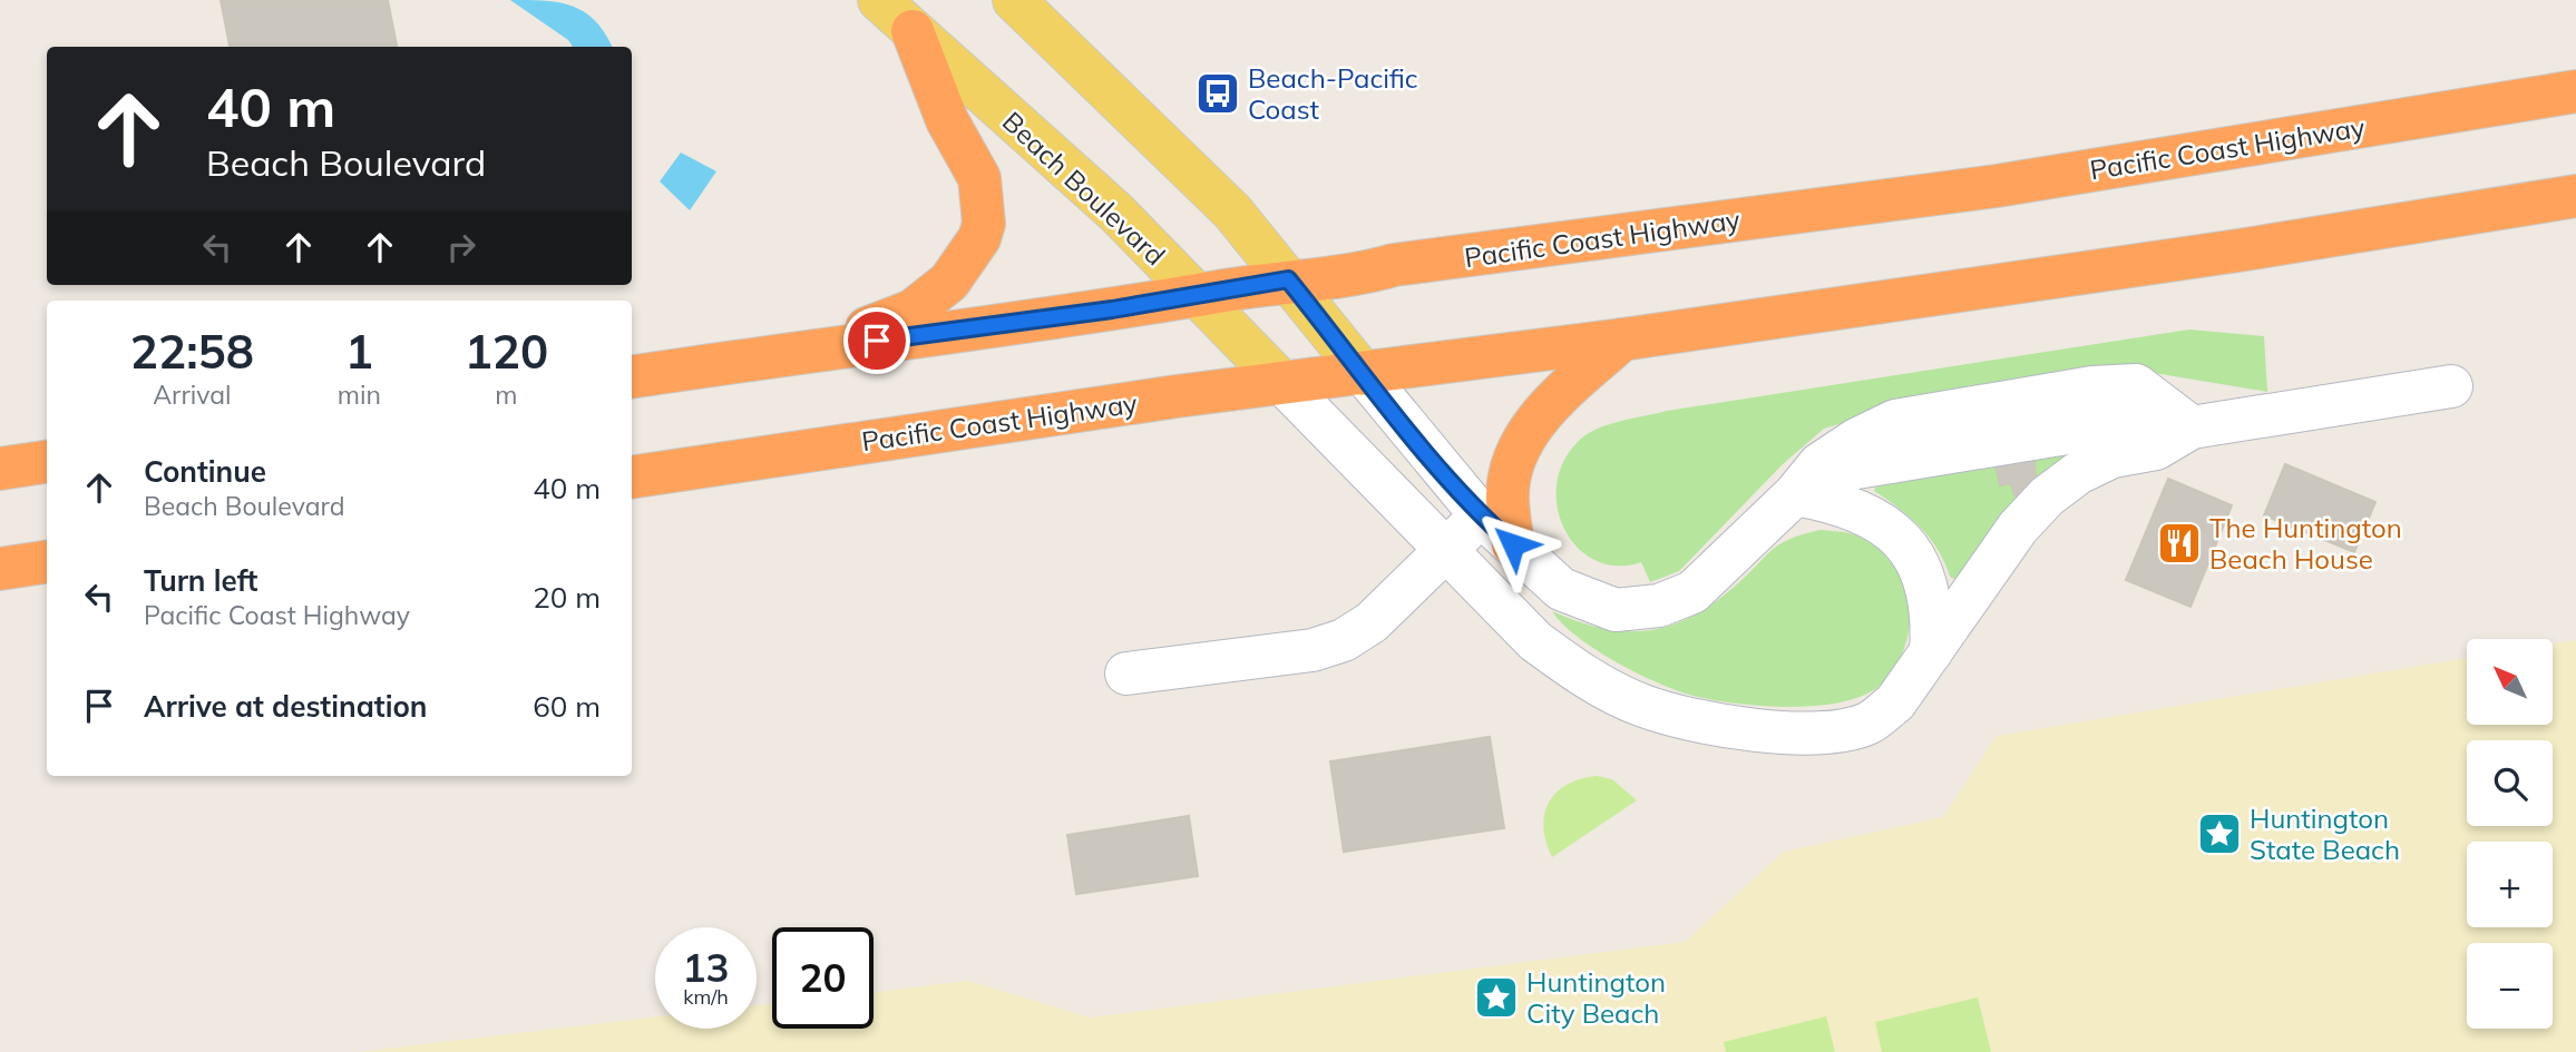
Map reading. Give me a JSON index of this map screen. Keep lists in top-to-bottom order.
{
  "streets": {
    "highway": ["Pacific Coast Highway"],
    "main road": ["Beach Boulevard"]
  },
  "crossings": [
    ["Pacific Coast Highway", "Beach Boulevard"]
  ],
  "places": {
    "bus stop": ["Beach-Pacific Coast"],
    "restaurant": ["The Huntington Beach House"],
    "place": ["Huntington State Beach", "Huntington City Beach"]
  },
  "north": "top left",
  "page": {
    "turn": ["40 m", "Beach Boulevard"],
    "eta": [
      "22:58",
      "Arrival",
      "1",
      "min",
      "120",
      "m"
    ],
    "list": [
      {
        "name": "Continue",
        "note": "Beach Boulevard",
        "value": "40 m"
      },
      {
        "name": "Turn left",
        "note": "Pacific Coast Highway",
        "value": "20 m"
      },
      {
        "name": "Arrive at destination",
        "value": "60 m"
      }
    ],
    "map_buttons": ["+", "−"],
    "speed": "13 km/h",
    "limit": "20"
  }
}
